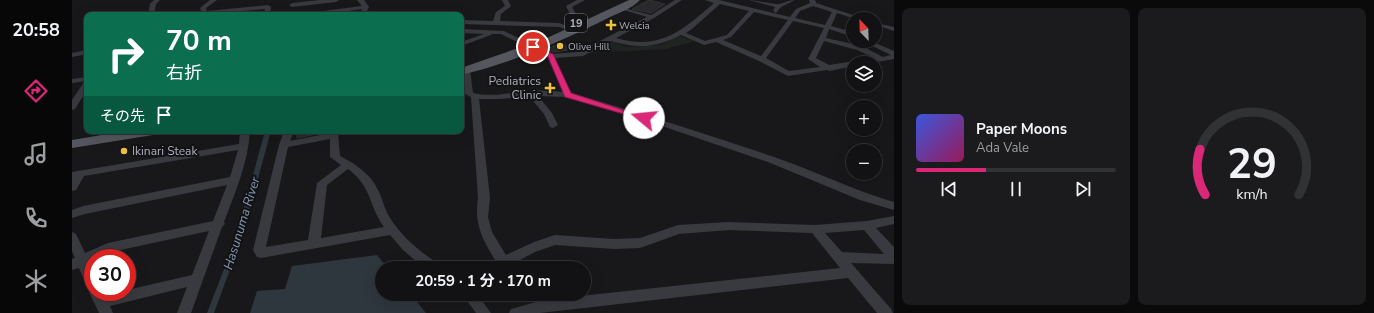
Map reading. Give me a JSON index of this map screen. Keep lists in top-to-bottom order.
{
  "streets": {
    "main road": ["19"]
  },
  "water": ["Hasunuma River"],
  "places": {
    "health": ["Welcia", "Pediatrics Clinic"],
    "other": ["Olive Hill", "Ikinari Steak"]
  },
  "north": "top left",
  "page": {
    "tabs": "20:58",
    "map_buttons": ["+", "−"],
    "turn": ["70 m", "右折"],
    "then": "その先",
    "song": ["Paper Moons", "Ada Vale"],
    "limit": "30",
    "trip": "20:59 · 1 分 · 170 m",
    "gauge": ["29", "km/h"]
  }
}
